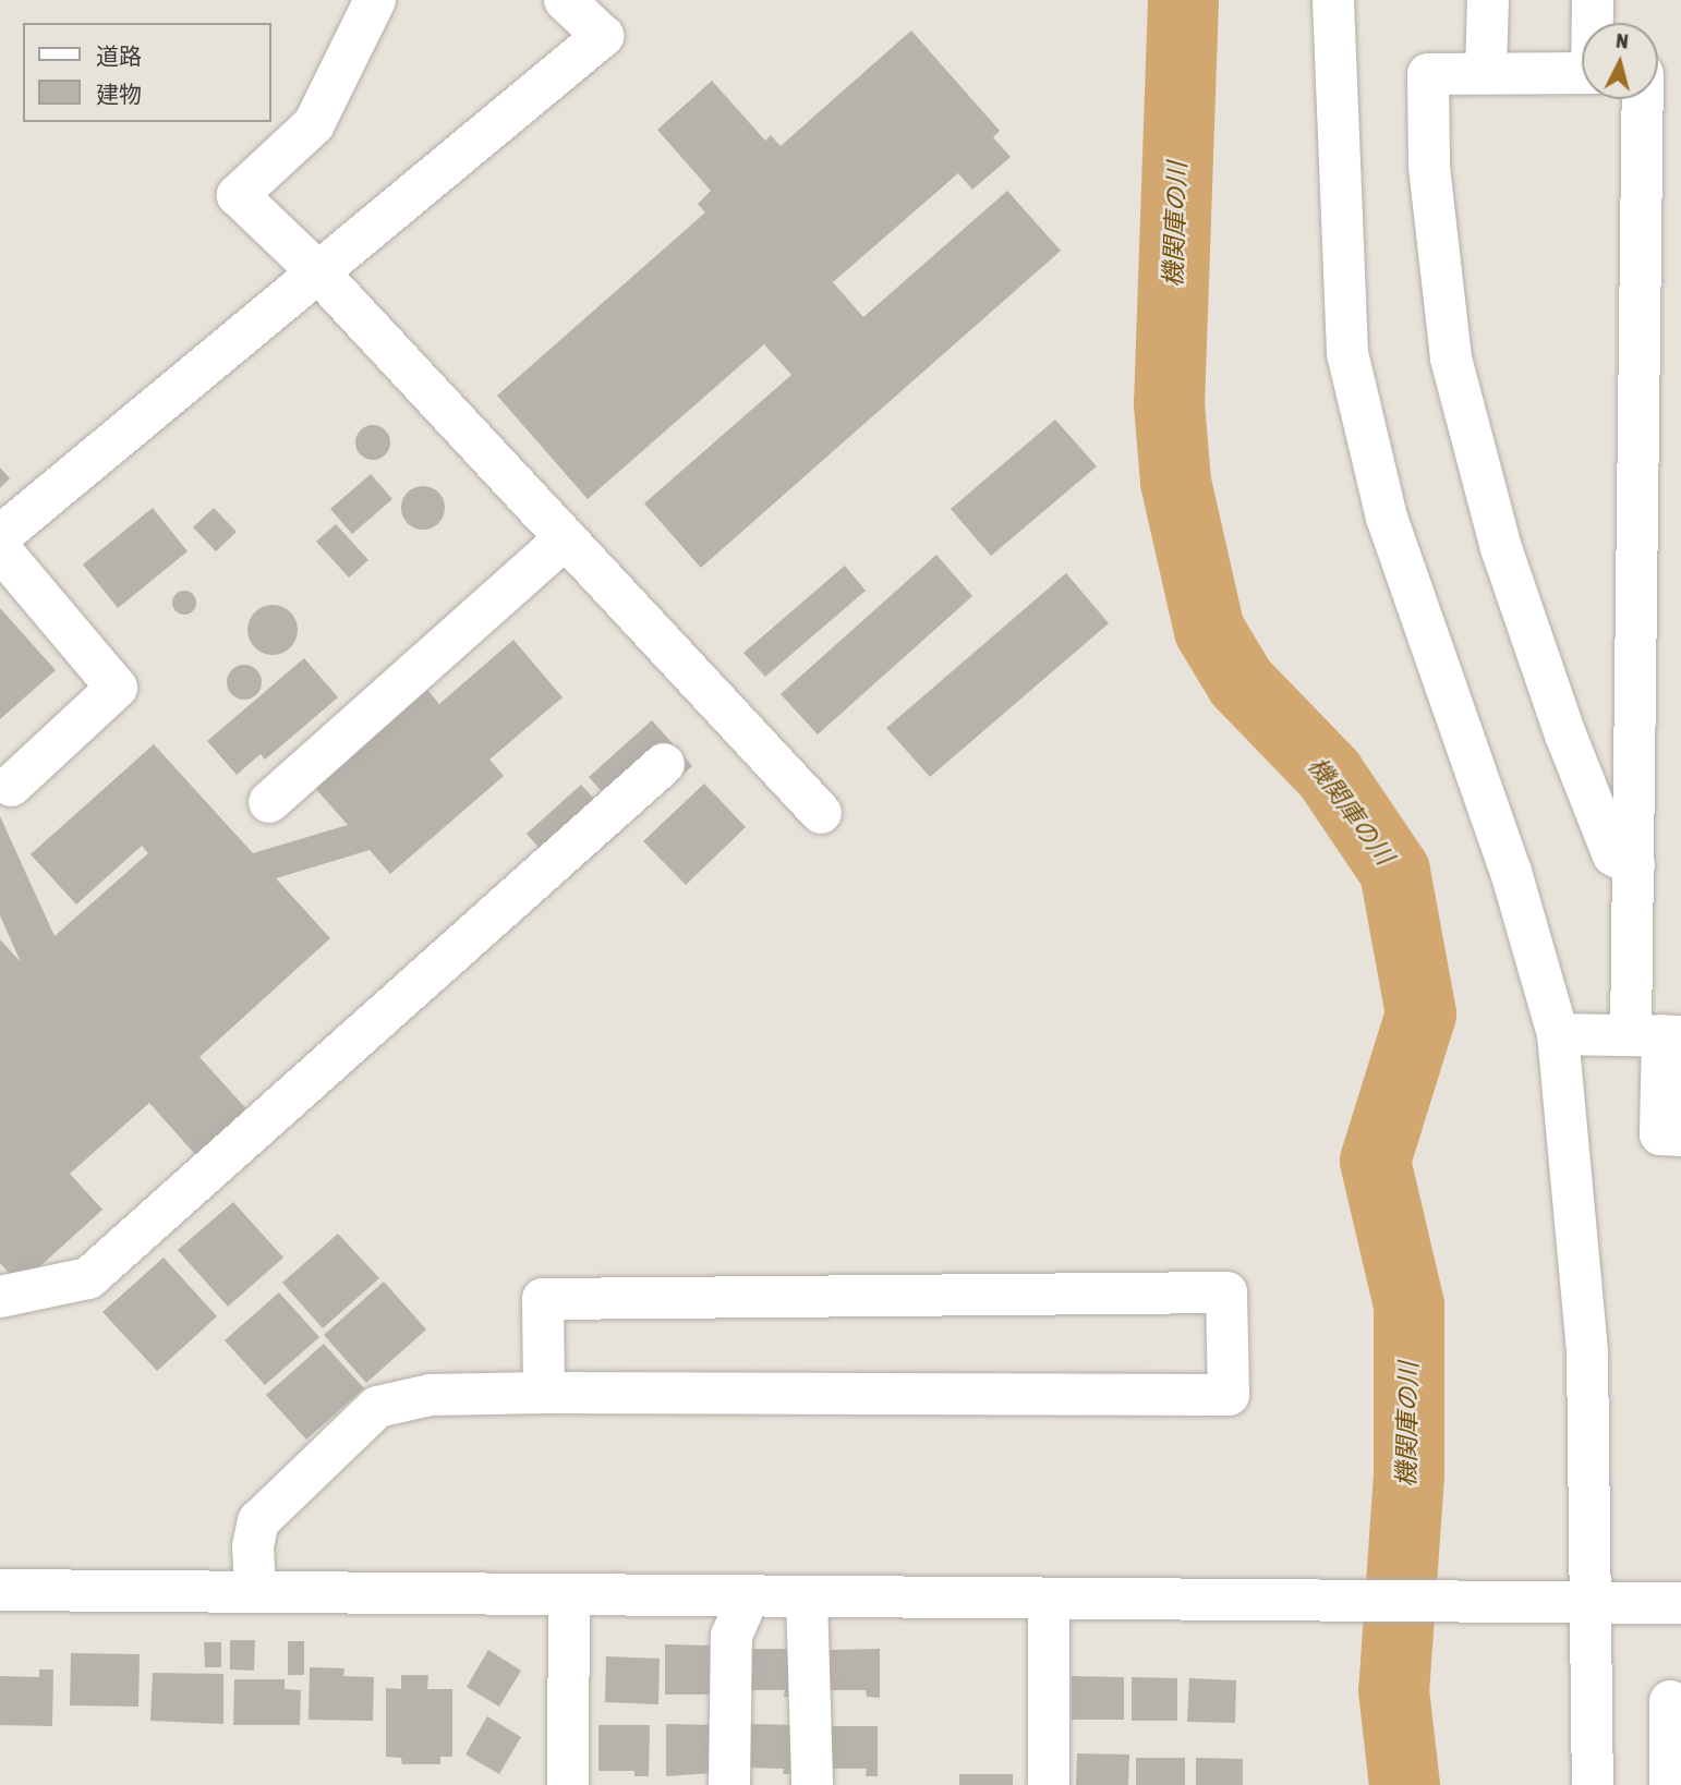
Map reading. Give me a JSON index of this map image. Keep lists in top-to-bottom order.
{
  "water": ["機関庫の川"],
  "legend": ["道路", "建物"],
  "north": "top"
}
